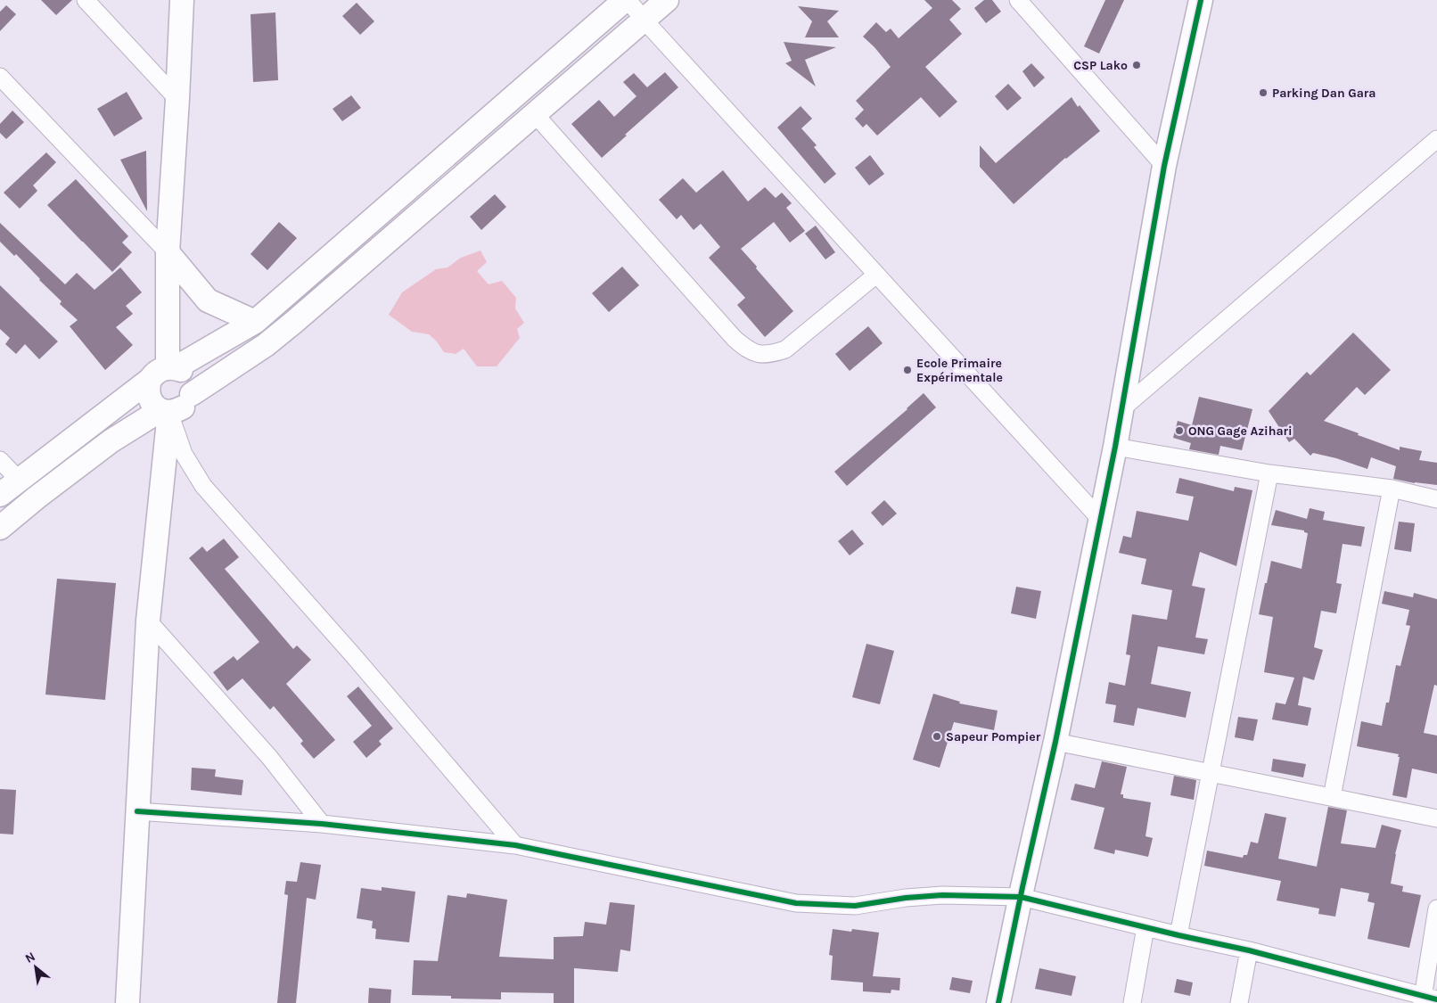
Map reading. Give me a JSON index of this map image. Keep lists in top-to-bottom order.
{
  "places": [
    "CSP Lako",
    "Parking Dan Gara",
    "Ecole Primaire Expérimentale",
    "ONG Gage Azihari",
    "Sapeur Pompier"
  ],
  "north": "top left"
}
